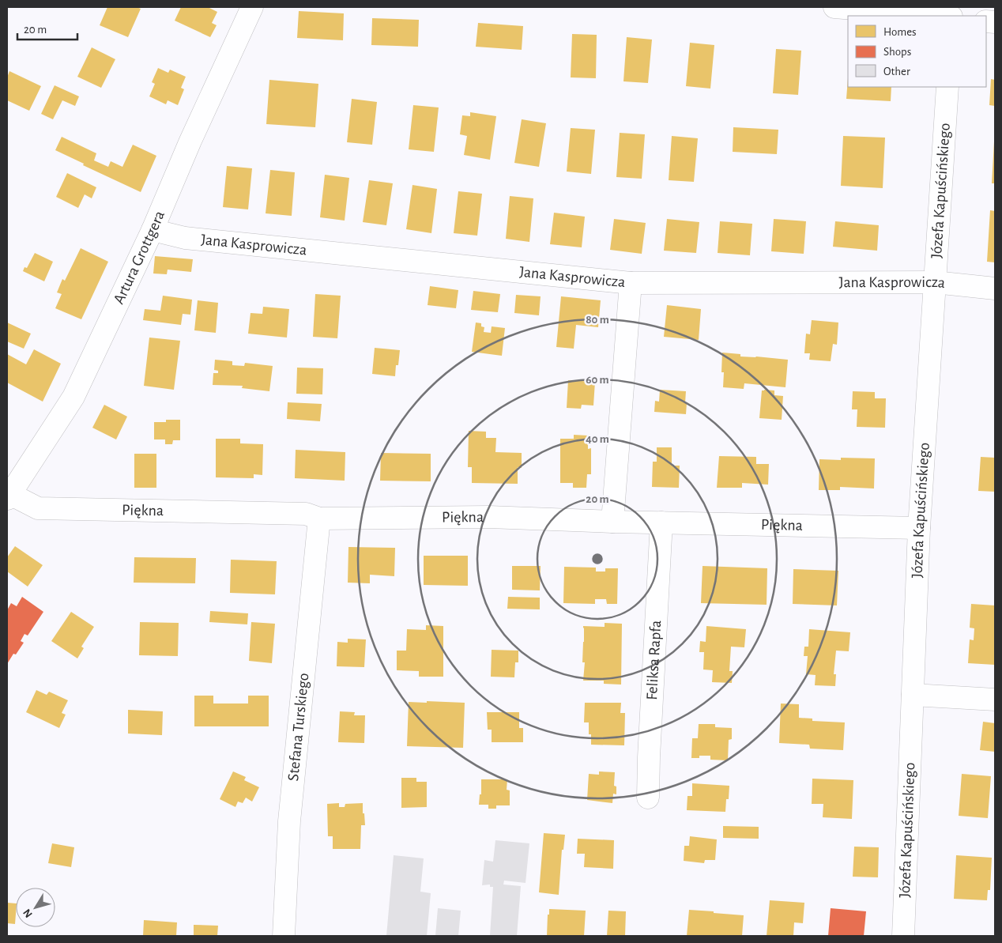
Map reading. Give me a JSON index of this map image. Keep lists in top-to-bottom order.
{
  "streets": {
    "street": [
      "Józefa Kapuścińskiego",
      "Jana Kasprowicza",
      "Artura Grottgera",
      "Piękna",
      "Feliksa Rapfa",
      "Stefana Turskiego"
    ]
  },
  "crossings": [
    ["Józefa Kapuścińskiego", "Jana Kasprowicza"],
    ["Józefa Kapuścińskiego", "Piękna"],
    ["Jana Kasprowicza", "Artura Grottgera"],
    ["Artura Grottgera", "Piękna"],
    ["Piękna", "Feliksa Rapfa"],
    ["Piękna", "Stefana Turskiego"]
  ],
  "legend": ["Homes", "Shops", "Other"],
  "scale_bar": "20 m",
  "north": "bottom left",
  "rings": [
    "80 m",
    "60 m",
    "40 m",
    "20 m"
  ]
}
